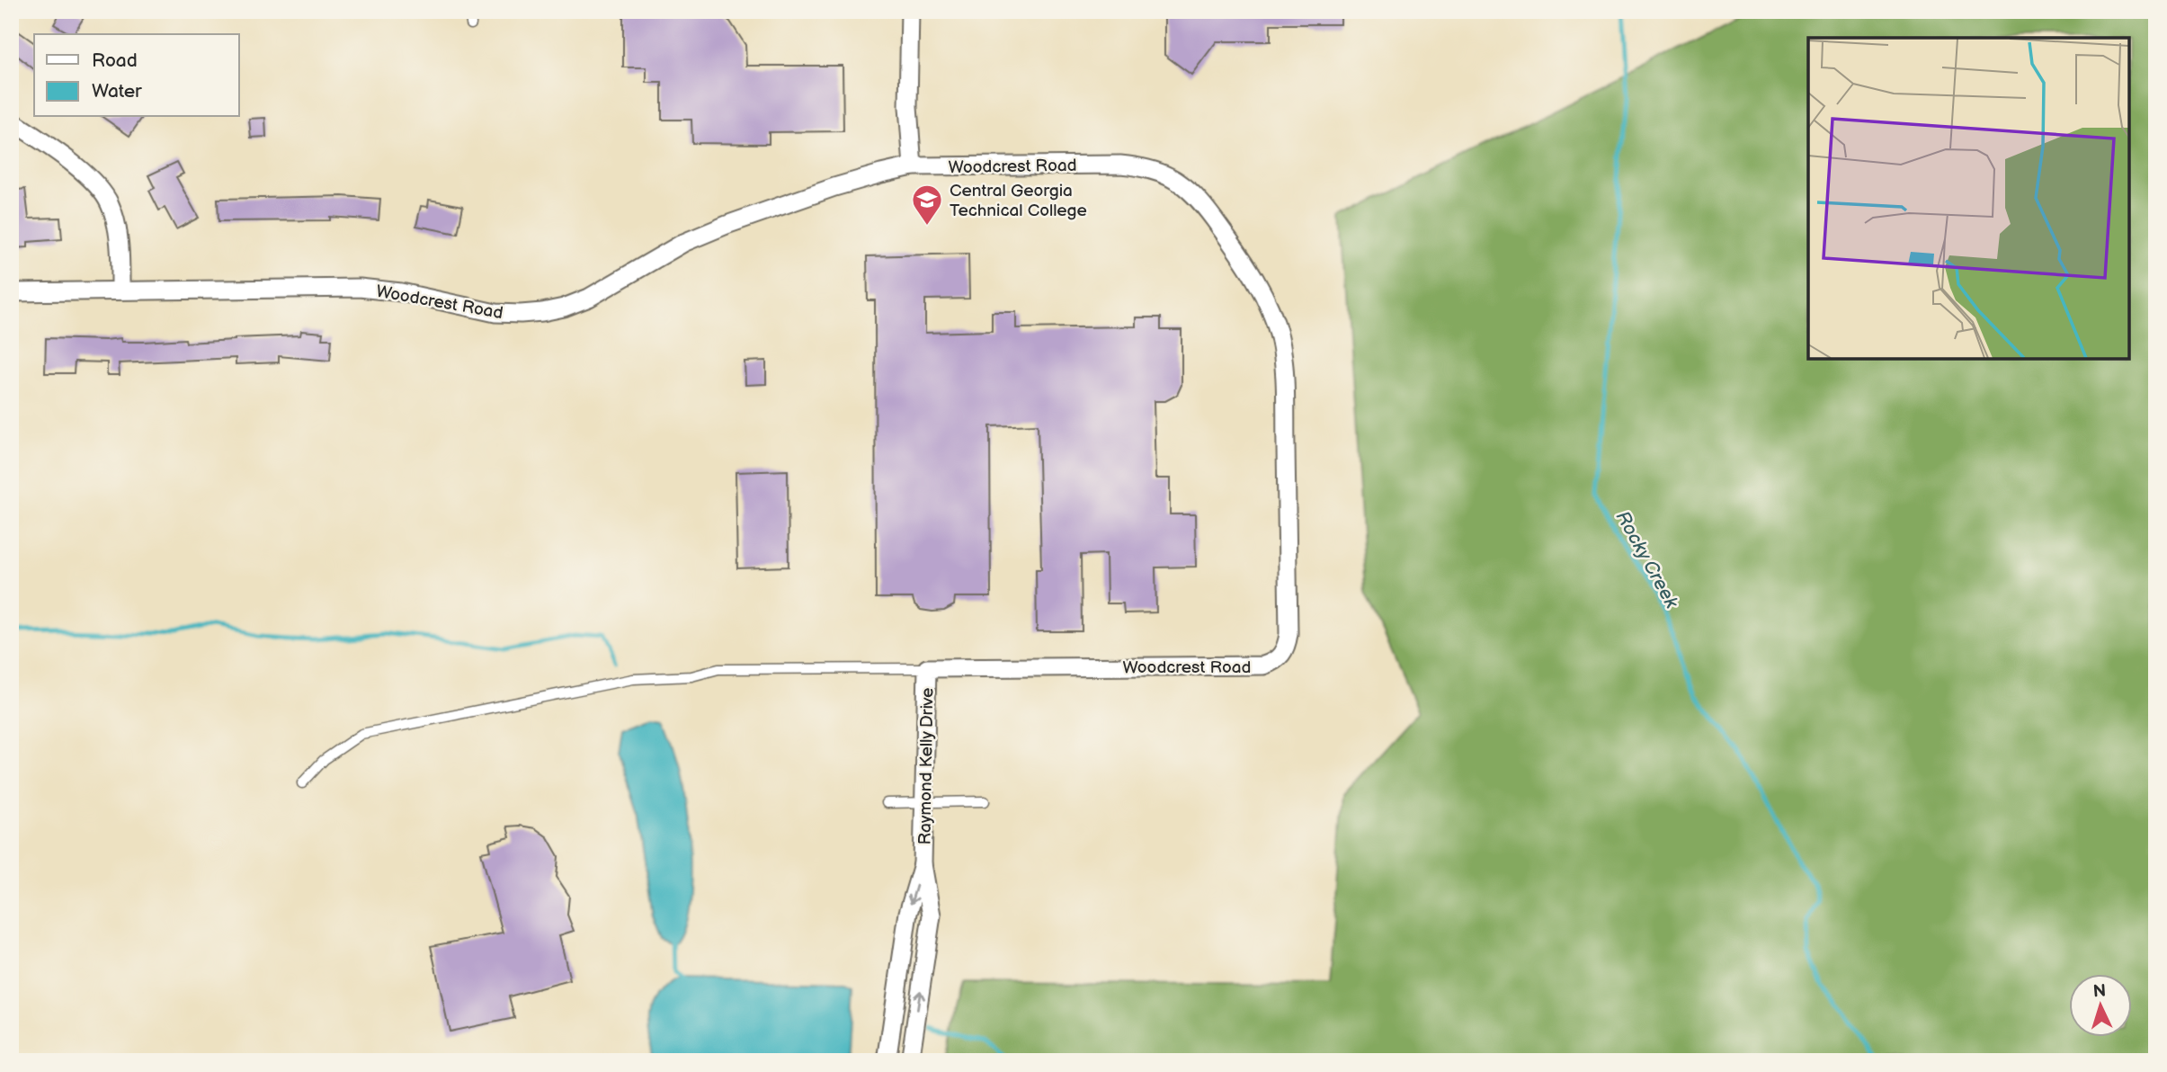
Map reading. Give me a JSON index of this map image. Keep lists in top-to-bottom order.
{
  "streets": {
    "street": ["Woodcrest Road", "Raymond Kelly Drive"]
  },
  "crossings": [
    ["Woodcrest Road", "Raymond Kelly Drive"]
  ],
  "water": ["Rocky Creek"],
  "places": {
    "school or university": ["Central Georgia Technical College"]
  },
  "legend": ["Road", "Water"],
  "north": "top"
}
